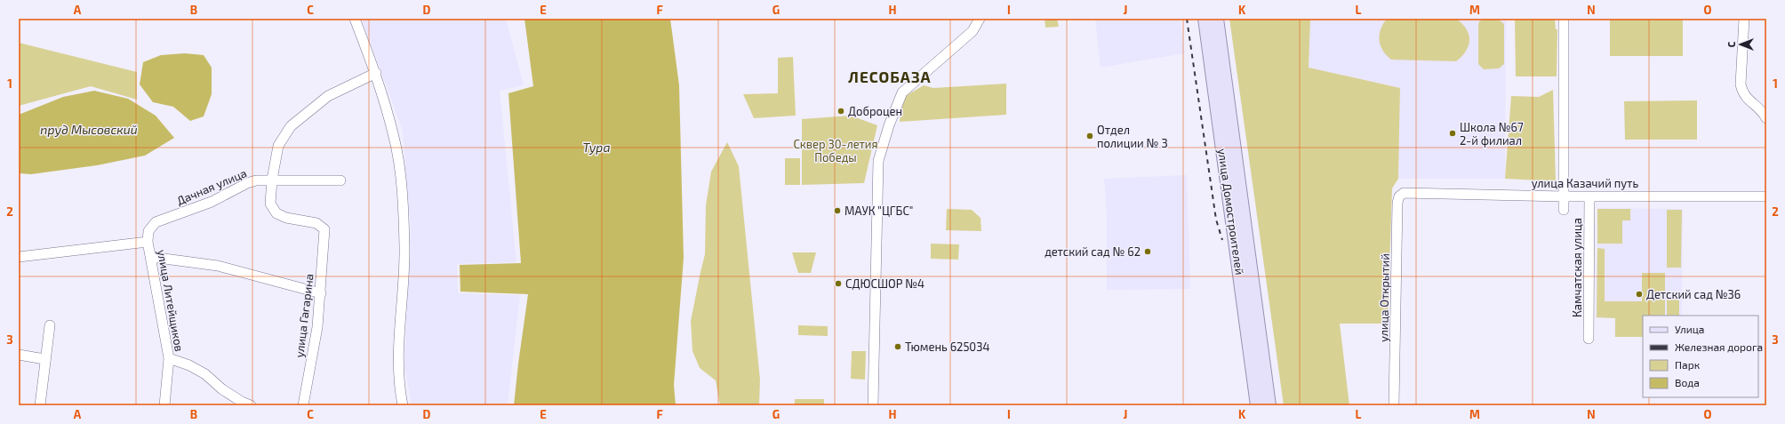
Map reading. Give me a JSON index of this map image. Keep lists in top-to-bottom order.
{
  "streets": {
    "main road": ["улица Домостроителей"],
    "street": [
      "улица Казачий путь",
      "Дачная улица",
      "Камчатская улица",
      "улица Открытий",
      "улица Литейщиков",
      "улица Гагарина"
    ]
  },
  "crossings": [
    ["улица Казачий путь", "Камчатская улица"],
    ["улица Казачий путь", "улица Открытий"],
    ["Дачная улица", "улица Литейщиков"],
    ["Дачная улица", "улица Гагарина"]
  ],
  "districts": ["ЛЕСОБАЗА"],
  "water": ["пруд Мысовский", "Тура"],
  "parks": ["Сквер 30-летия Победы"],
  "places": [
    "Доброцен",
    "Школа №67 2-й филиал",
    "Отдел полиции № 3",
    "МАУК \"ЦГБС\"",
    "детский сад № 62",
    "СДЮСШОР №4",
    "Детский сад №36",
    "Тюмень 625034"
  ],
  "legend": [
    "Улица",
    "Железная дорога",
    "Парк",
    "Вода"
  ],
  "north": "left",
  "grid": {
    "columns": [
      "A",
      "B",
      "C",
      "D",
      "E",
      "F",
      "G",
      "H",
      "I",
      "J",
      "K",
      "L",
      "M",
      "N",
      "O"
    ],
    "rows": ["1", "2", "3"]
  }
}
